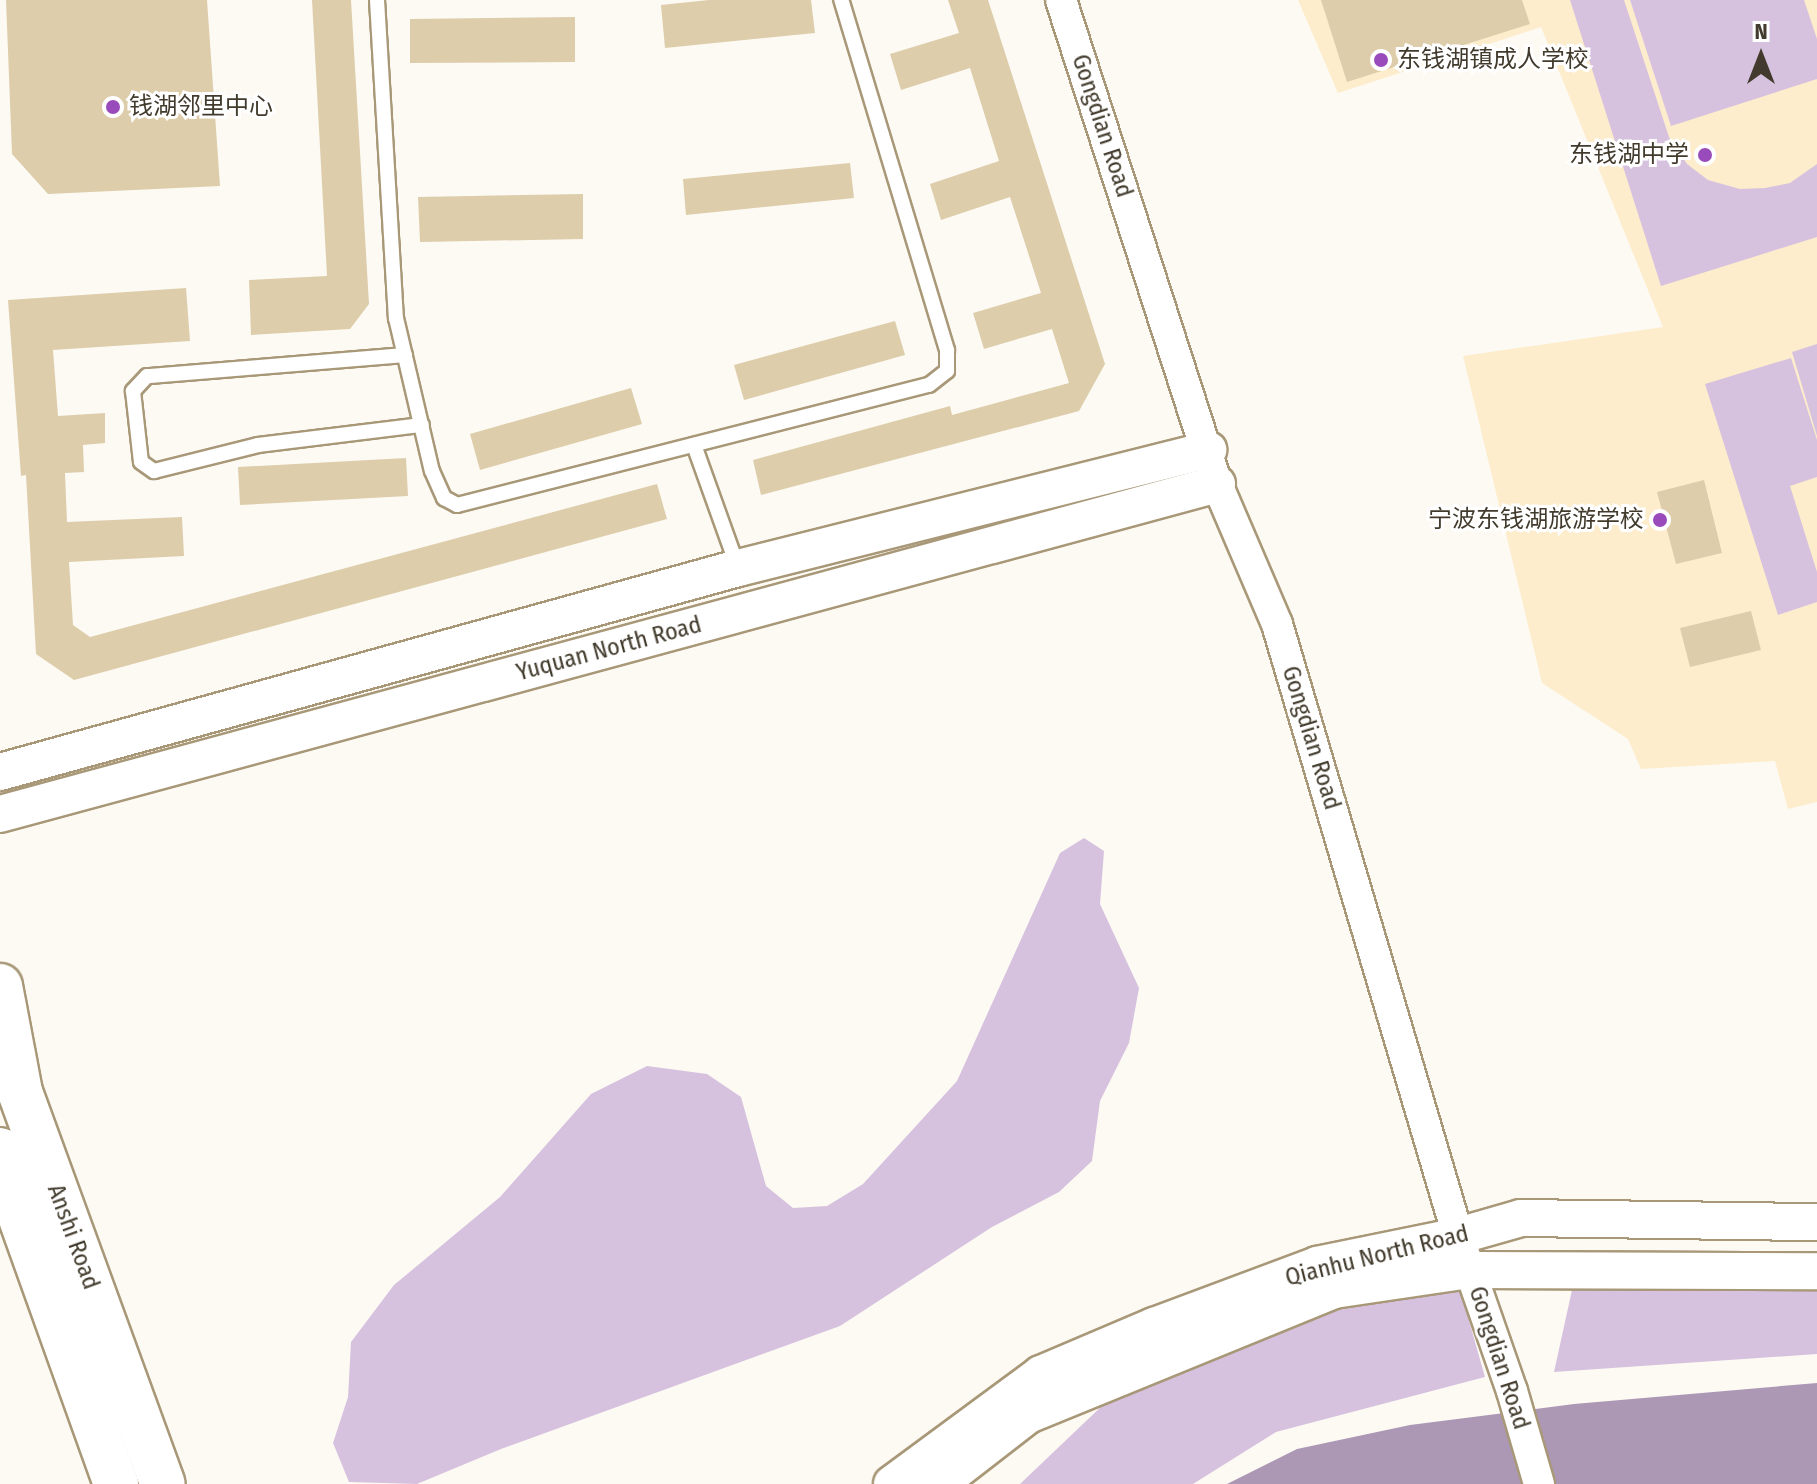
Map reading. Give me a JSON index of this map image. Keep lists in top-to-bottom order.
{
  "streets": {
    "main road": ["Anshi Road"],
    "street": ["Gongdian Road", "Yuquan North Road", "Qianhu North Road"]
  },
  "crossings": [
    ["Gongdian Road", "Yuquan North Road"],
    ["Gongdian Road", "Qianhu North Road"]
  ],
  "places": [
    "东钱湖镇成人学校",
    "钱湖邻里中心",
    "东钱湖中学",
    "宁波东钱湖旅游学校"
  ],
  "north": "top"
}
